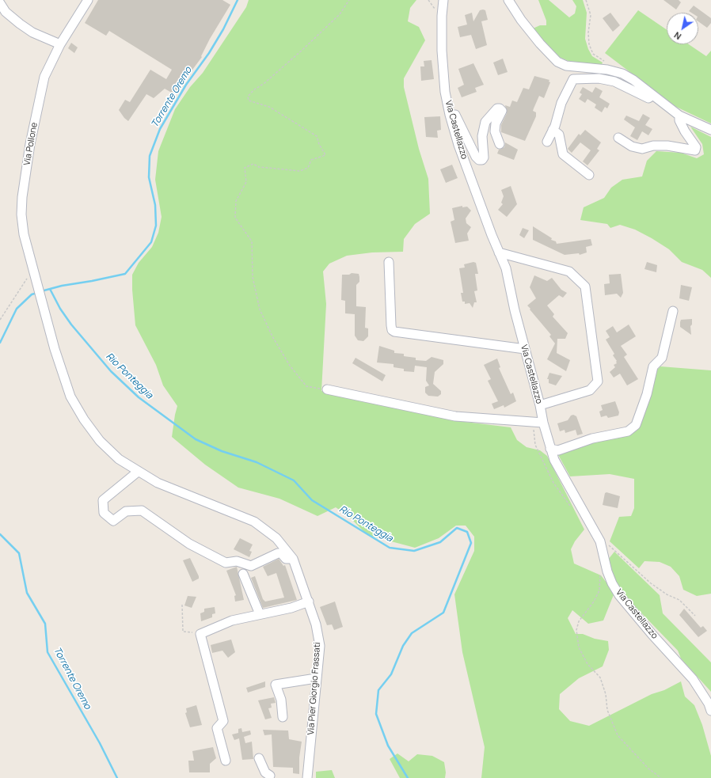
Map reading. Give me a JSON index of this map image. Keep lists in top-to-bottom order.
{
  "streets": {
    "street": ["Via Castellazzo", "Via Pollone", "Via Pier Giorgio Frassati"]
  },
  "crossings": [
    ["Via Pollone", "Via Pier Giorgio Frassati"]
  ],
  "water": ["Torrente Oremo", "Rio Ponteggia"],
  "north": "bottom left"
}
